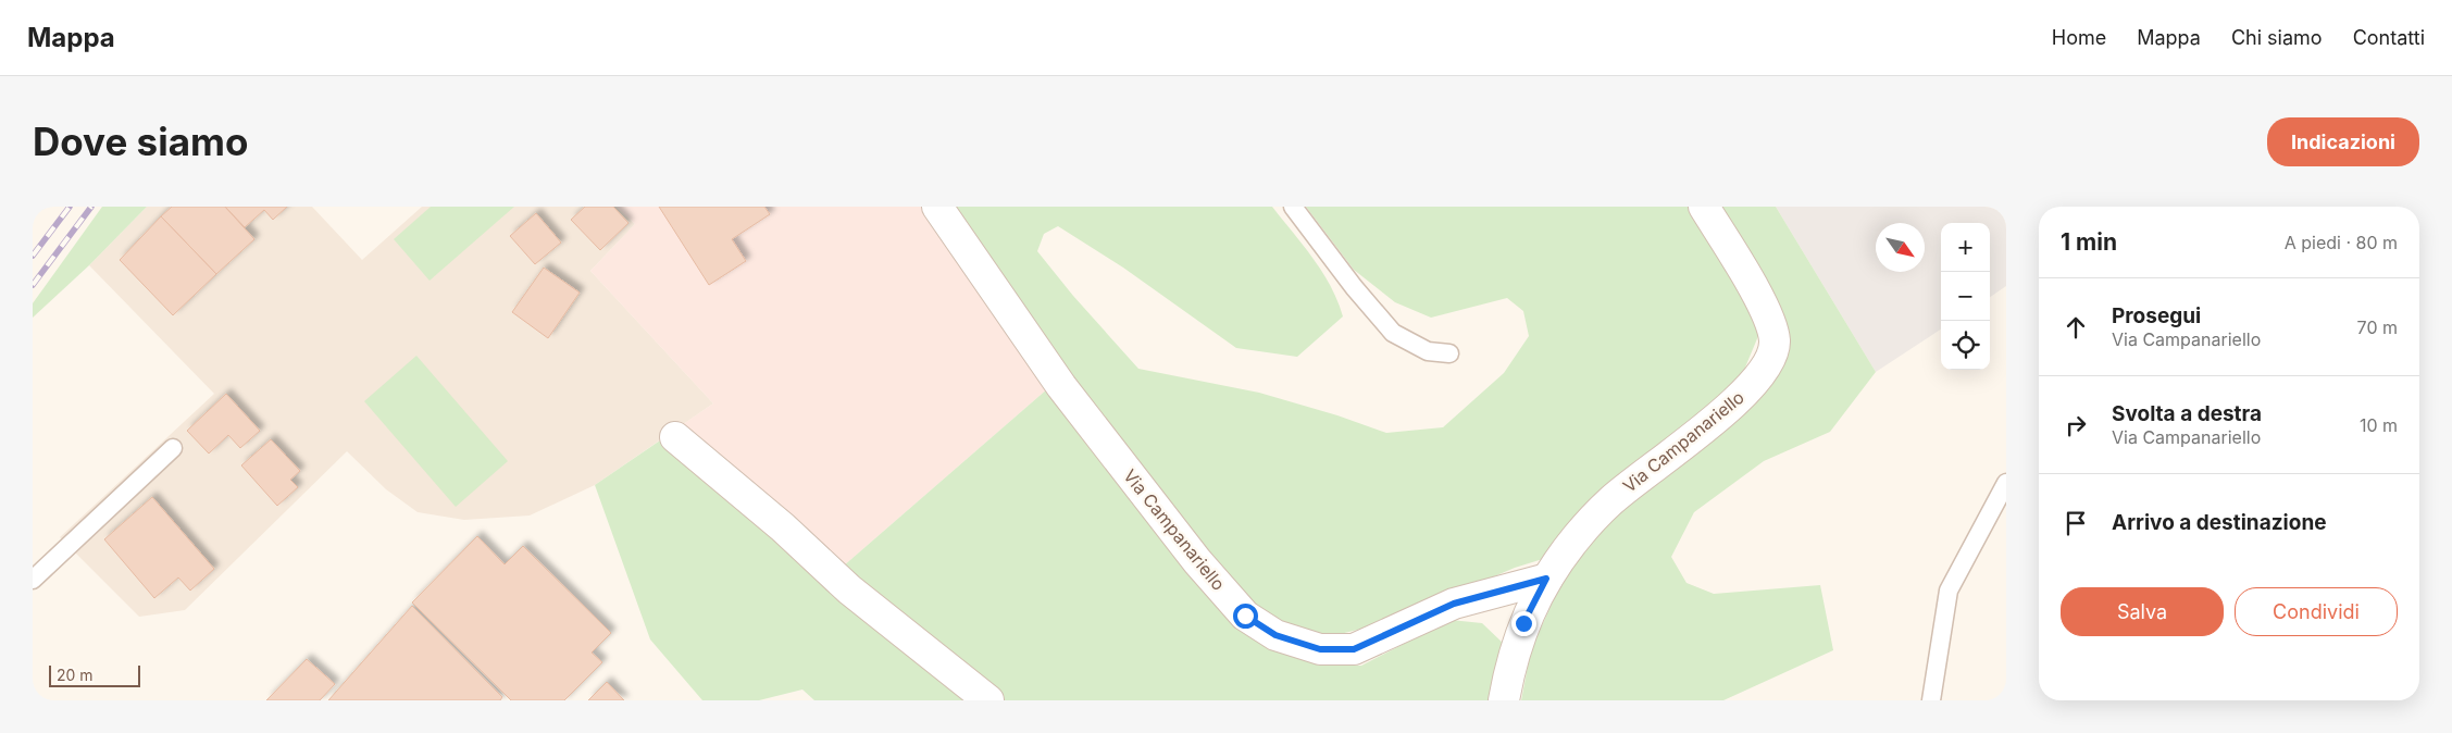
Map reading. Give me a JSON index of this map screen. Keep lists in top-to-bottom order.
{
  "streets": {
    "street": ["Via Campanariello"]
  },
  "scale_bar": "20 m",
  "north": "bottom right",
  "page": {
    "header": "Mappa",
    "nav": [
      "Home",
      "Mappa",
      "Chi siamo",
      "Contatti"
    ],
    "buttons": [
      "Indicazioni",
      ["Salva", "Condividi"]
    ],
    "title": "Dove siamo",
    "heading": ["1 min", "A piedi · 80 m"],
    "map_buttons": ["+", "−"],
    "list": [
      ["Prosegui", "Via Campanariello", "70 m"],
      ["Svolta a destra", "Via Campanariello", "10 m"],
      "Arrivo a destinazione"
    ],
    "scale": "20 m"
  }
}
